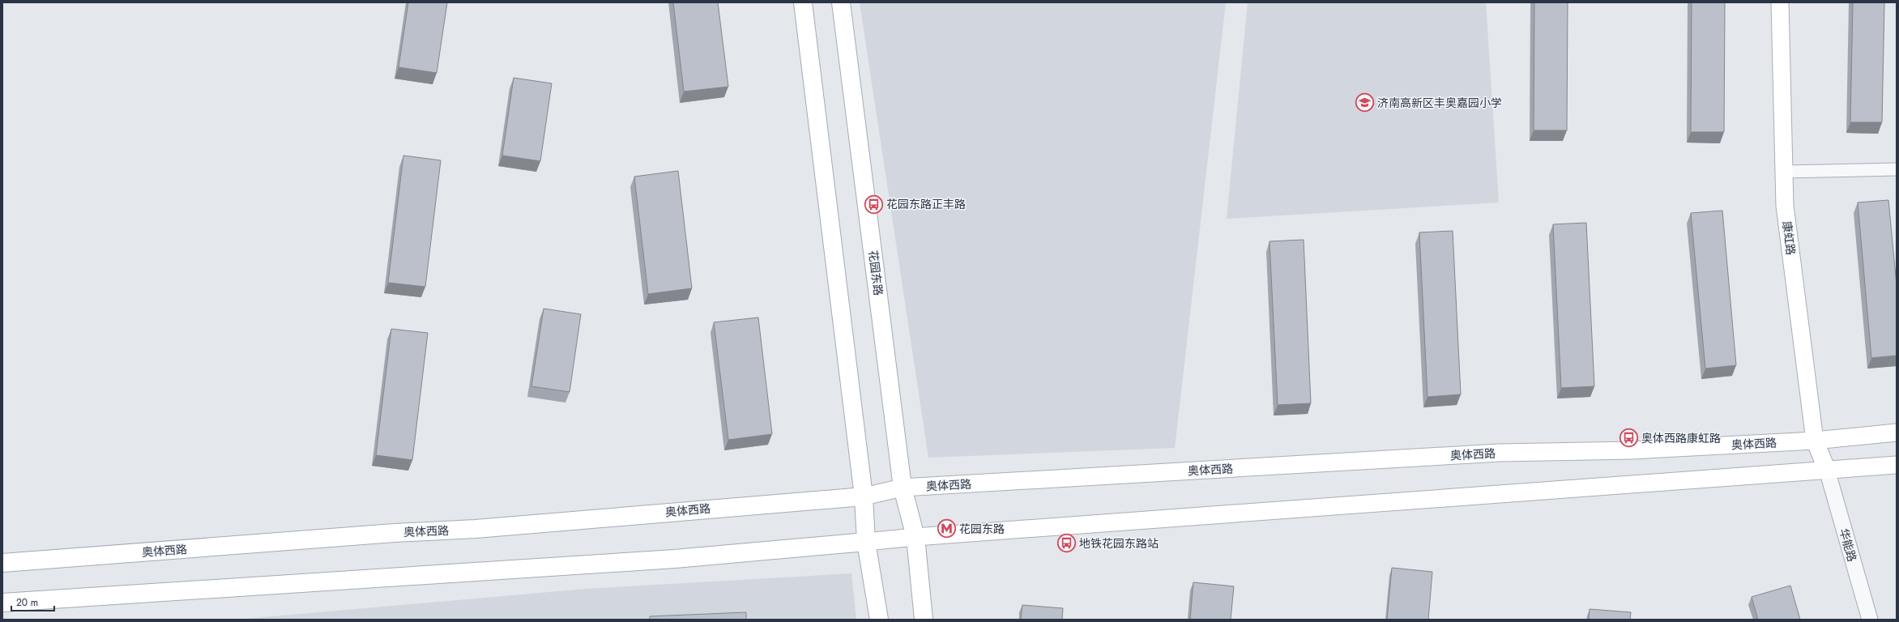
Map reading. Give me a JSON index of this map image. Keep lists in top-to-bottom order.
{
  "streets": {
    "main road": ["康虹路", "花园东路", "奥体西路"],
    "street": ["华能路"]
  },
  "crossings": [
    ["康虹路", "奥体西路"],
    ["康虹路", "华能路"],
    ["花园东路", "奥体西路"]
  ],
  "places": {
    "school or university": ["济南高新区丰奥嘉园小学"],
    "bus stop": ["花园东路正丰路", "奥体西路康虹路", "地铁花园东路站"],
    "metro station": ["花园东路"]
  },
  "scale_bar": "20 m"
}
